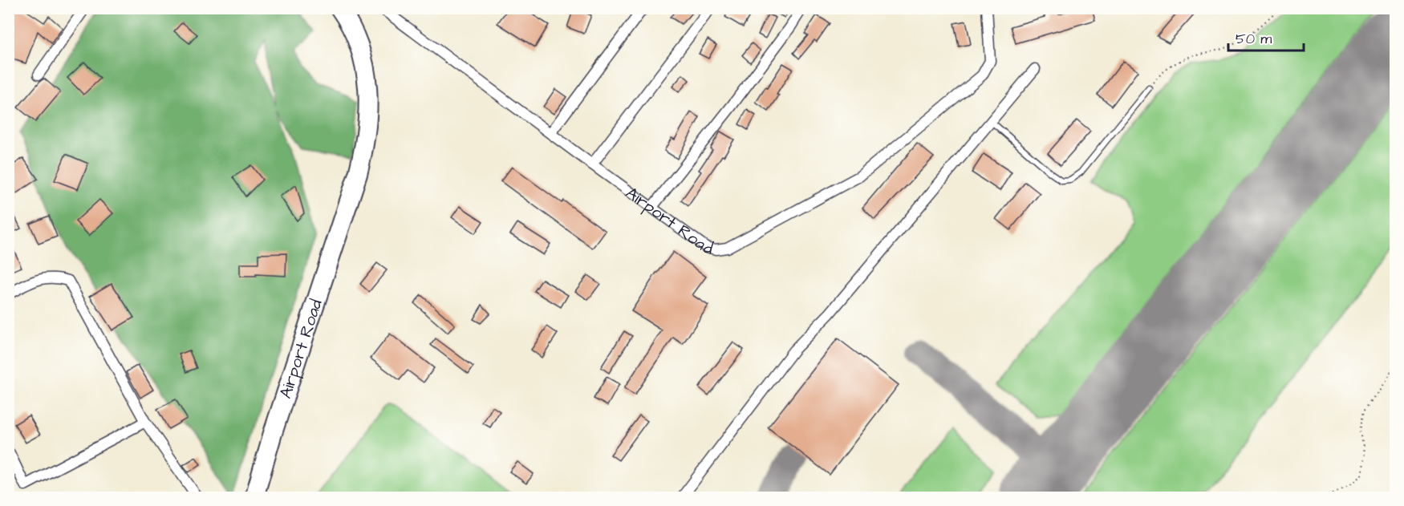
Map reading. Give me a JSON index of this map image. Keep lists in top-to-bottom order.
{
  "streets": {
    "highway": ["Airport Road"]
  },
  "scale_bar": "50 m"
}
